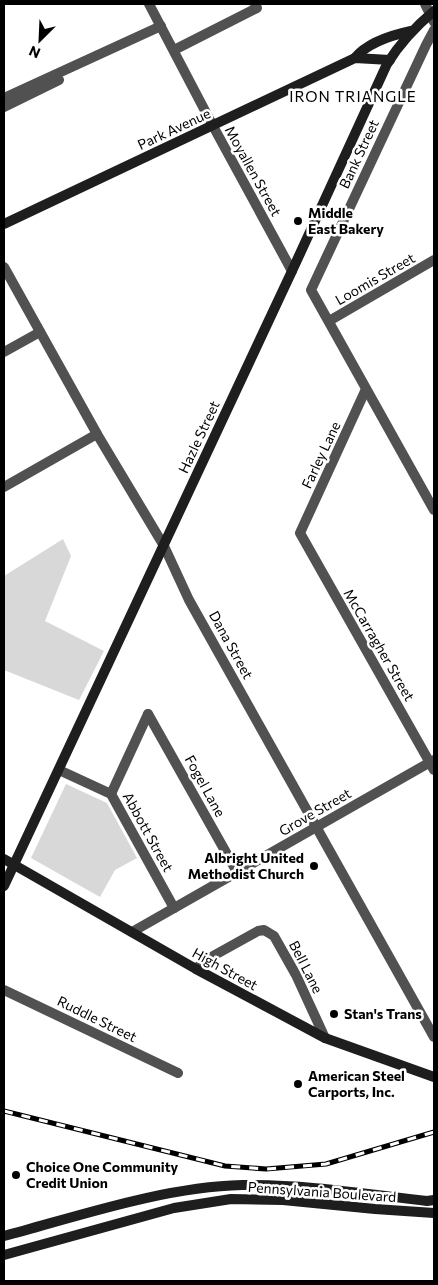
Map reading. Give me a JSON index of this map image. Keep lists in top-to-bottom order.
{
  "streets": {
    "main road": [
      "Park Avenue",
      "Hazle Street",
      "High Street",
      "Pennsylvania Boulevard"
    ],
    "street": [
      "Bank Street",
      "Moyallen Street",
      "Loomis Street",
      "Farley Lane",
      "Dana Street",
      "McCarragher Street",
      "Fogel Lane",
      "Grove Street",
      "Abbott Street",
      "Bell Lane",
      "Ruddle Street"
    ]
  },
  "crossings": [
    ["Park Avenue", "Moyallen Street"],
    ["Park Avenue", "Hazle Street"],
    ["Bank Street", "Loomis Street"],
    ["Moyallen Street", "Hazle Street"],
    ["Hazle Street", "Dana Street"],
    ["Hazle Street", "Abbott Street"],
    ["Hazle Street", "High Street"],
    ["Farley Lane", "McCarragher Street"],
    ["Dana Street", "Grove Street"],
    ["McCarragher Street", "Grove Street"],
    ["Fogel Lane", "Grove Street"],
    ["Fogel Lane", "Abbott Street"],
    ["Grove Street", "Abbott Street"],
    ["Grove Street", "High Street"],
    ["Bell Lane", "High Street"]
  ],
  "districts": ["IRON TRIANGLE"],
  "places": [
    "Middle East Bakery",
    "Albright United Methodist Church",
    "Stan's Trans",
    "American Steel Carports, Inc.",
    "Choice One Community Credit Union"
  ],
  "north": "bottom left"
}
